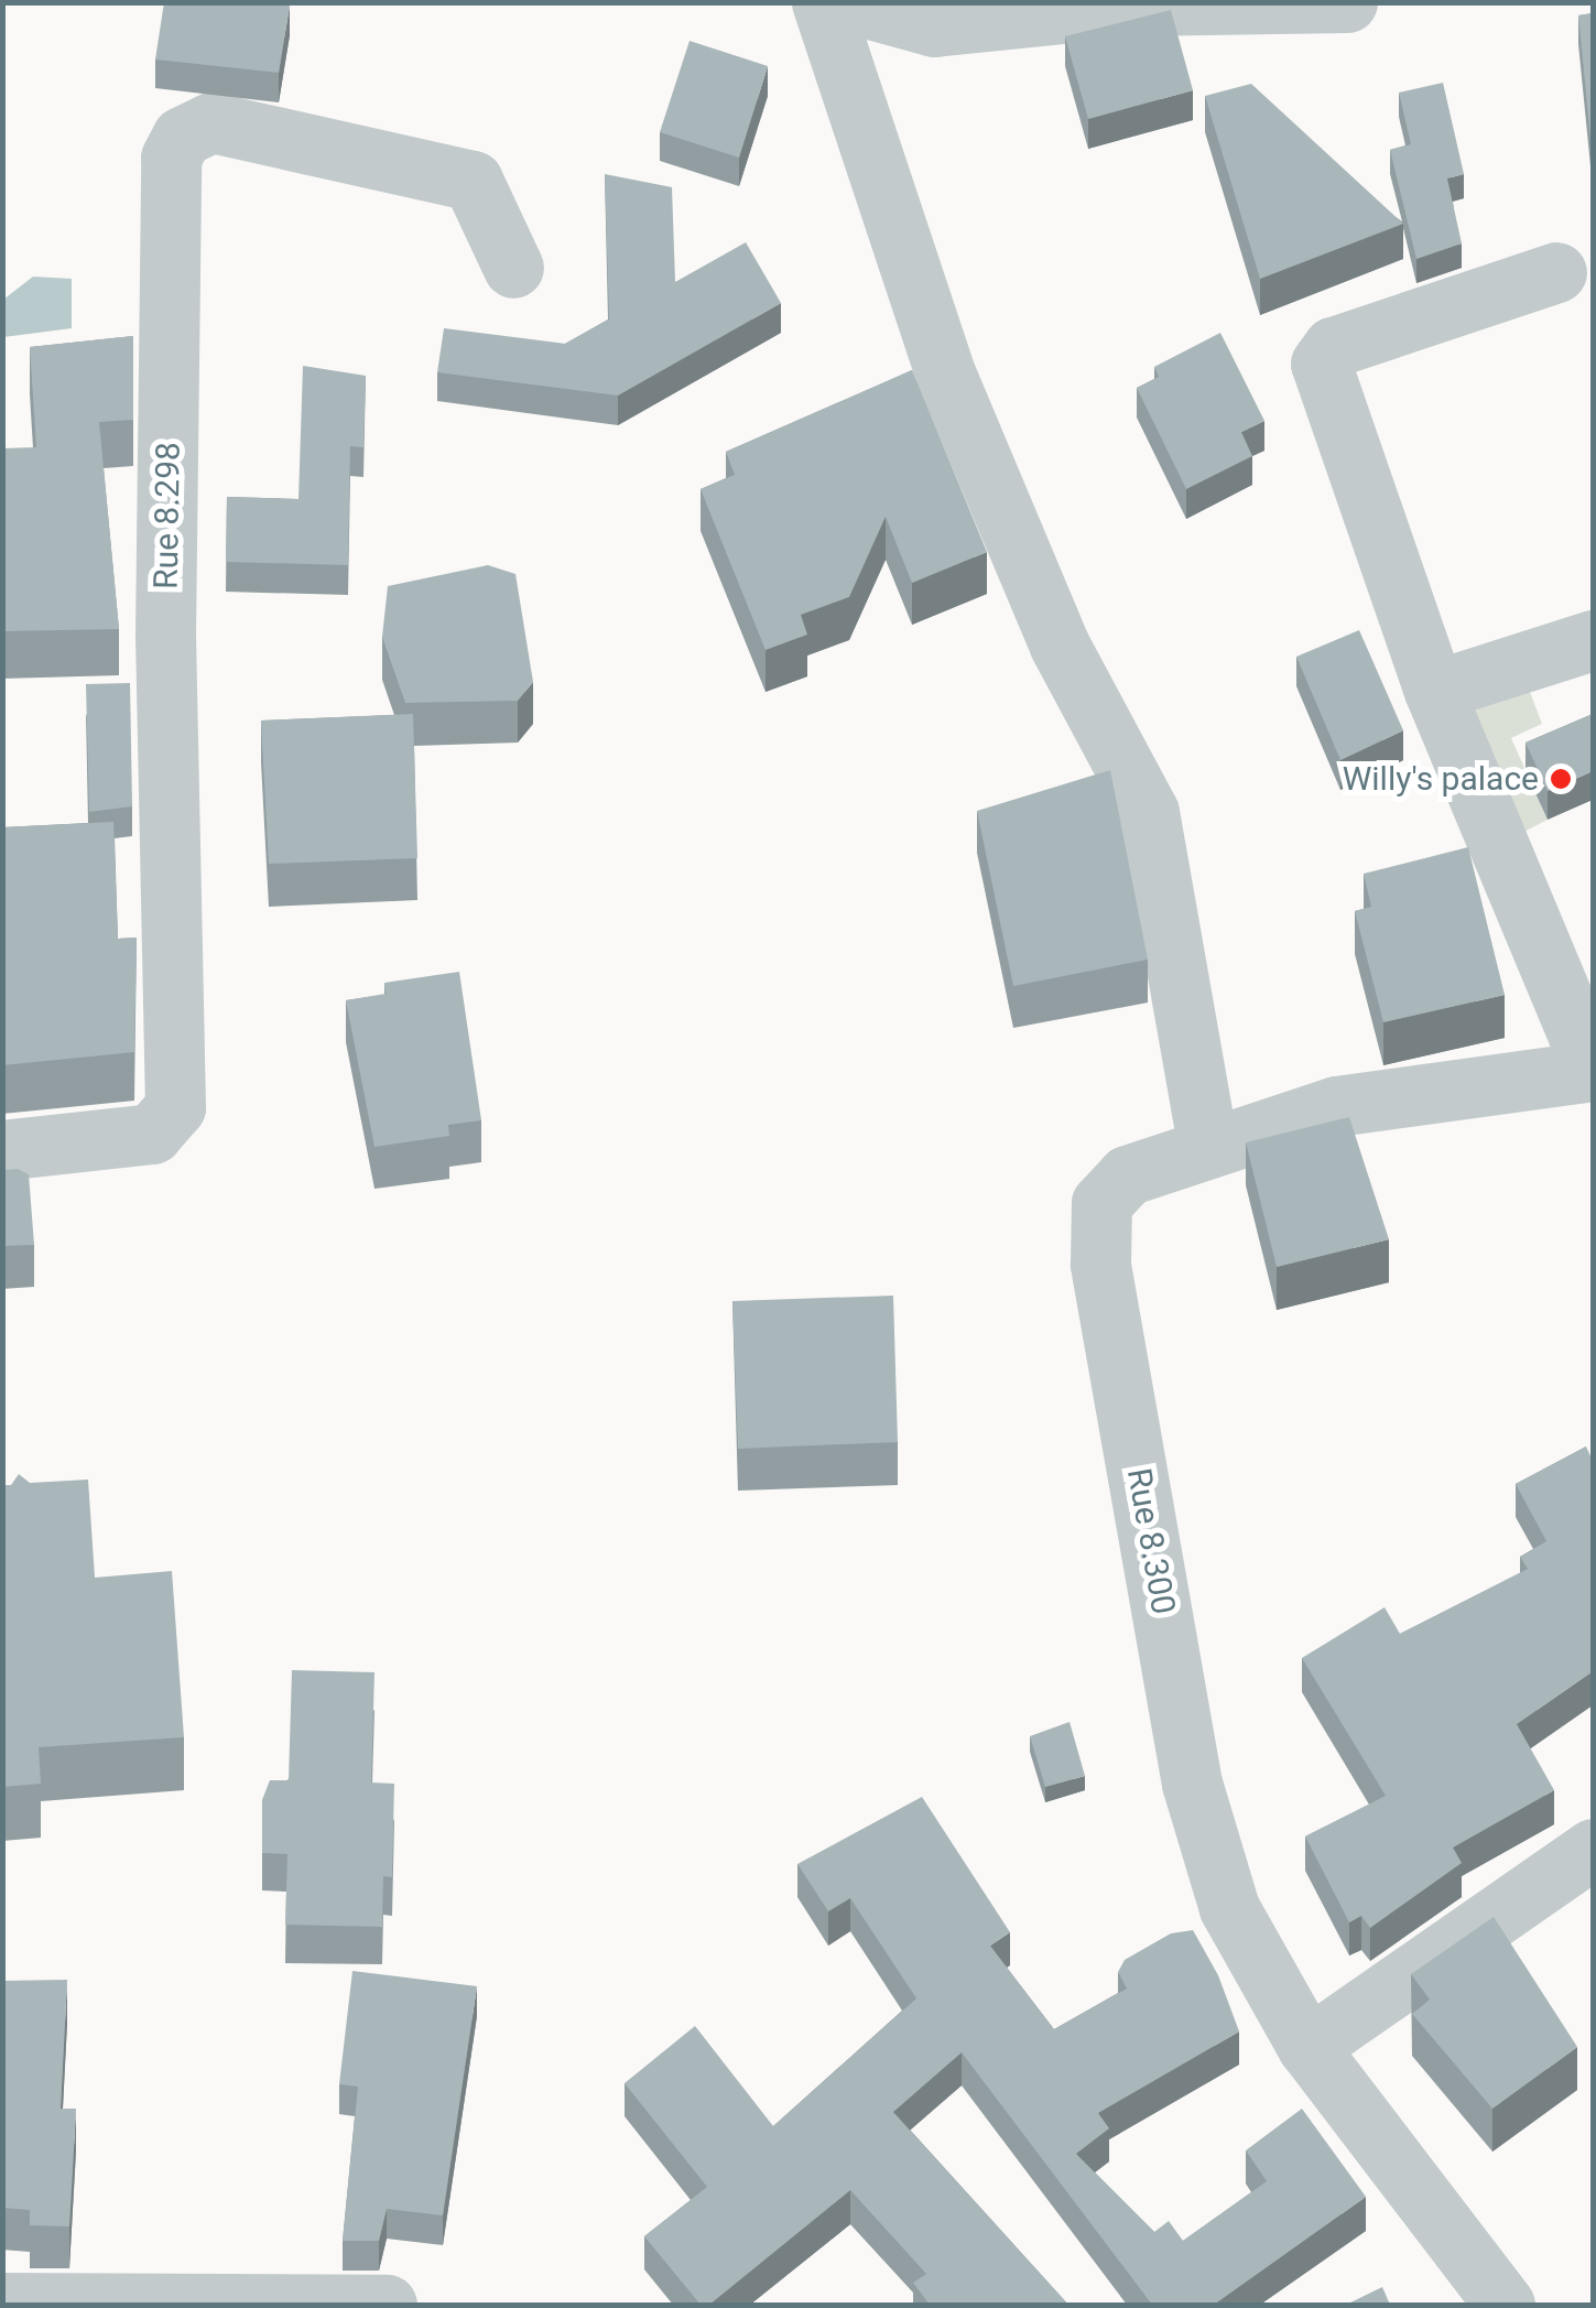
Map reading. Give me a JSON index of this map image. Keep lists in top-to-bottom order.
{
  "streets": {
    "street": ["Rue 8.298", "Rue 8.300"]
  },
  "places": ["Willy's palace"]
}
